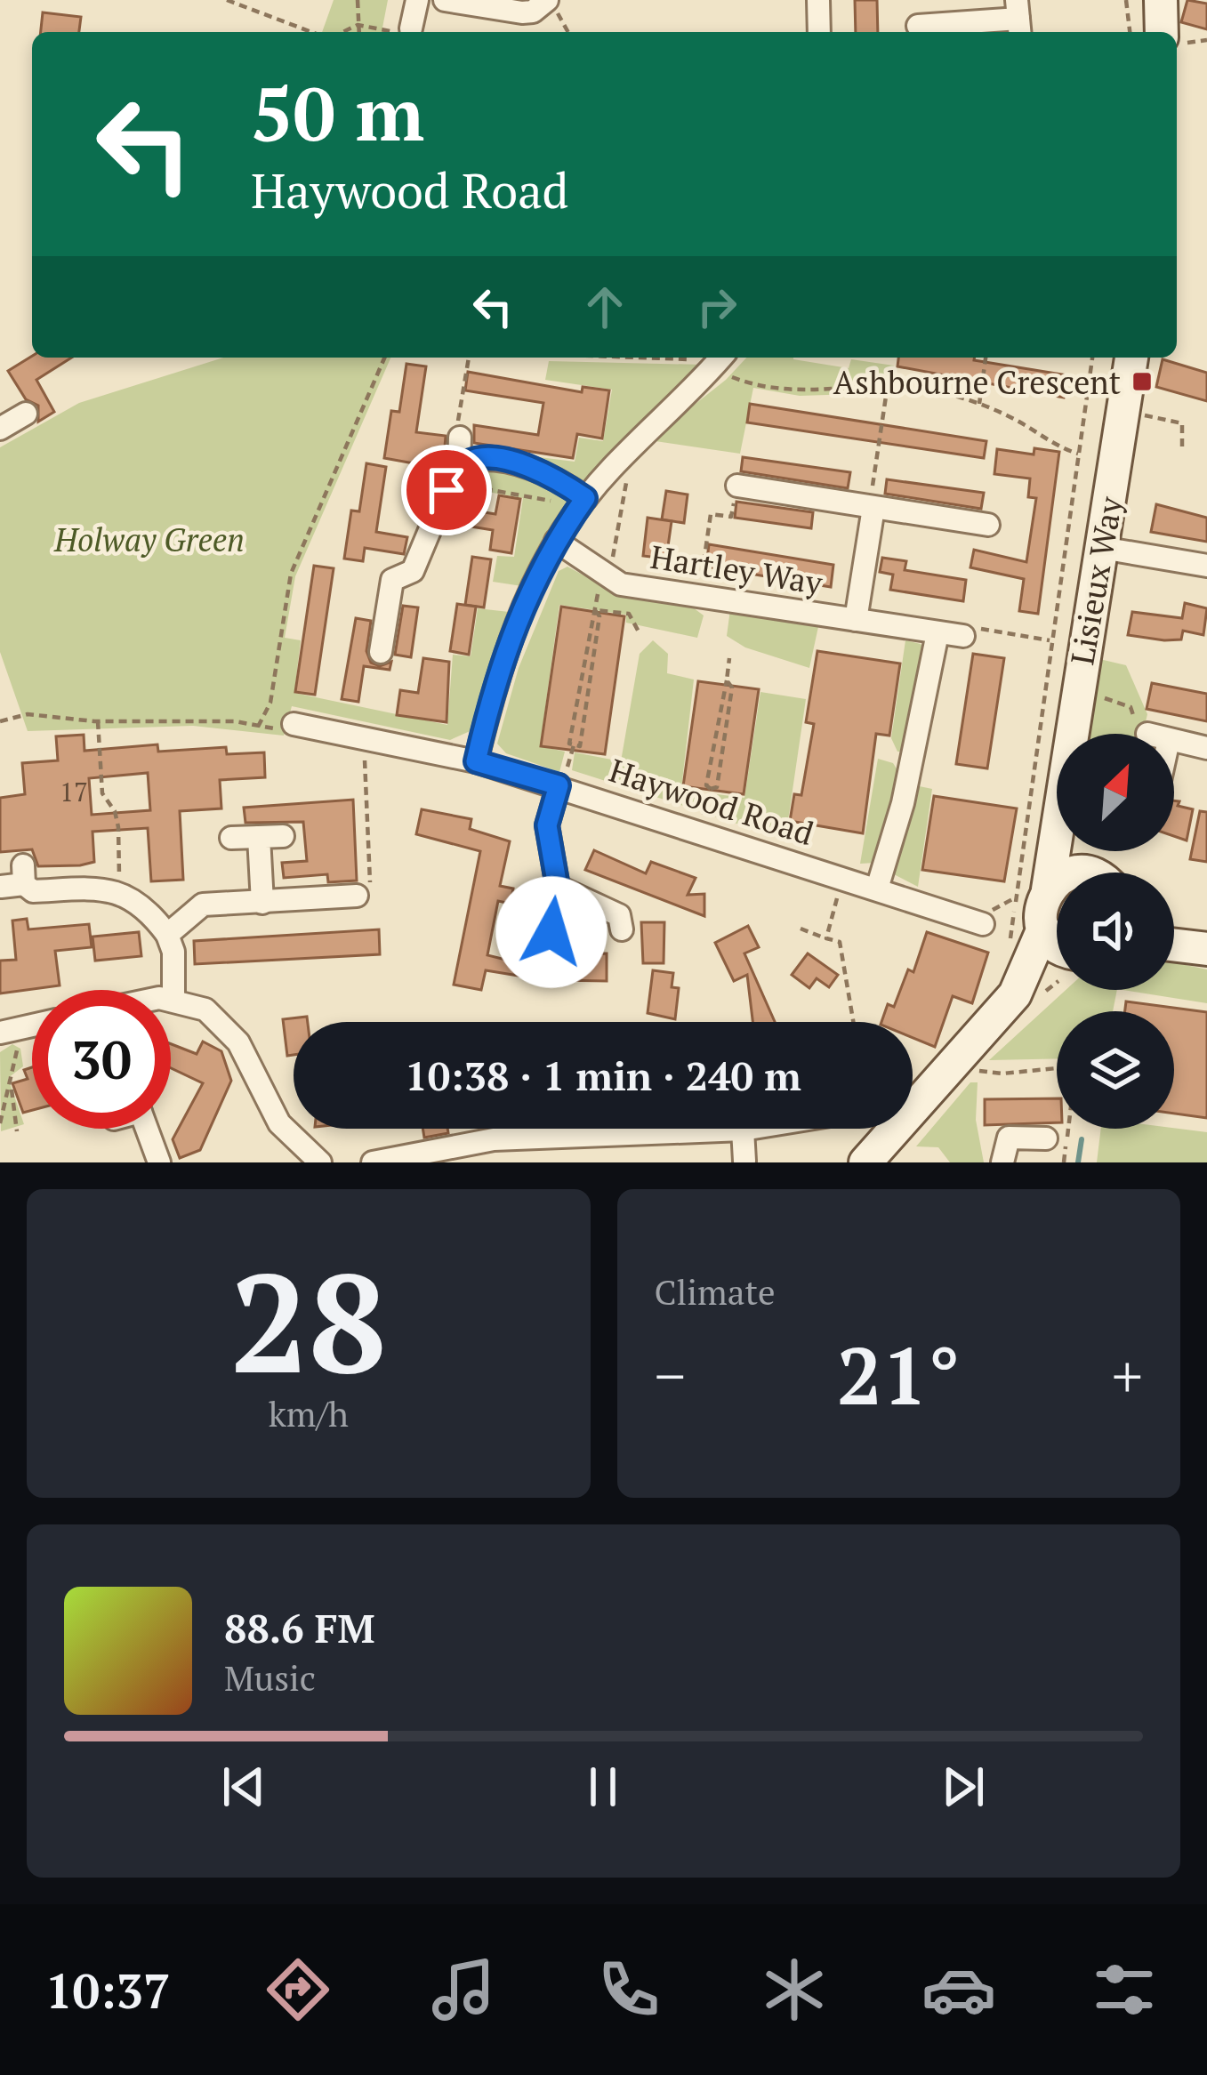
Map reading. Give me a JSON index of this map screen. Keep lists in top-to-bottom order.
{
  "streets": {
    "street": ["Hartley Way", "Lisieux Way", "Haywood Road"]
  },
  "parks": ["Holway Green"],
  "places": {
    "transit": ["Ashbourne Crescent"]
  },
  "house_numbers": ["17"],
  "north": "top right",
  "page": {
    "turn": ["50 m", "Haywood Road"],
    "limit": "30",
    "trip": "10:38 · 1 min · 240 m",
    "tile": [
      ["28", "km/h"],
      "Climate"
    ],
    "heat": ["−", "21°", "+"],
    "song": ["88.6 FM", "Music"],
    "tabs": "10:37"
  }
}
